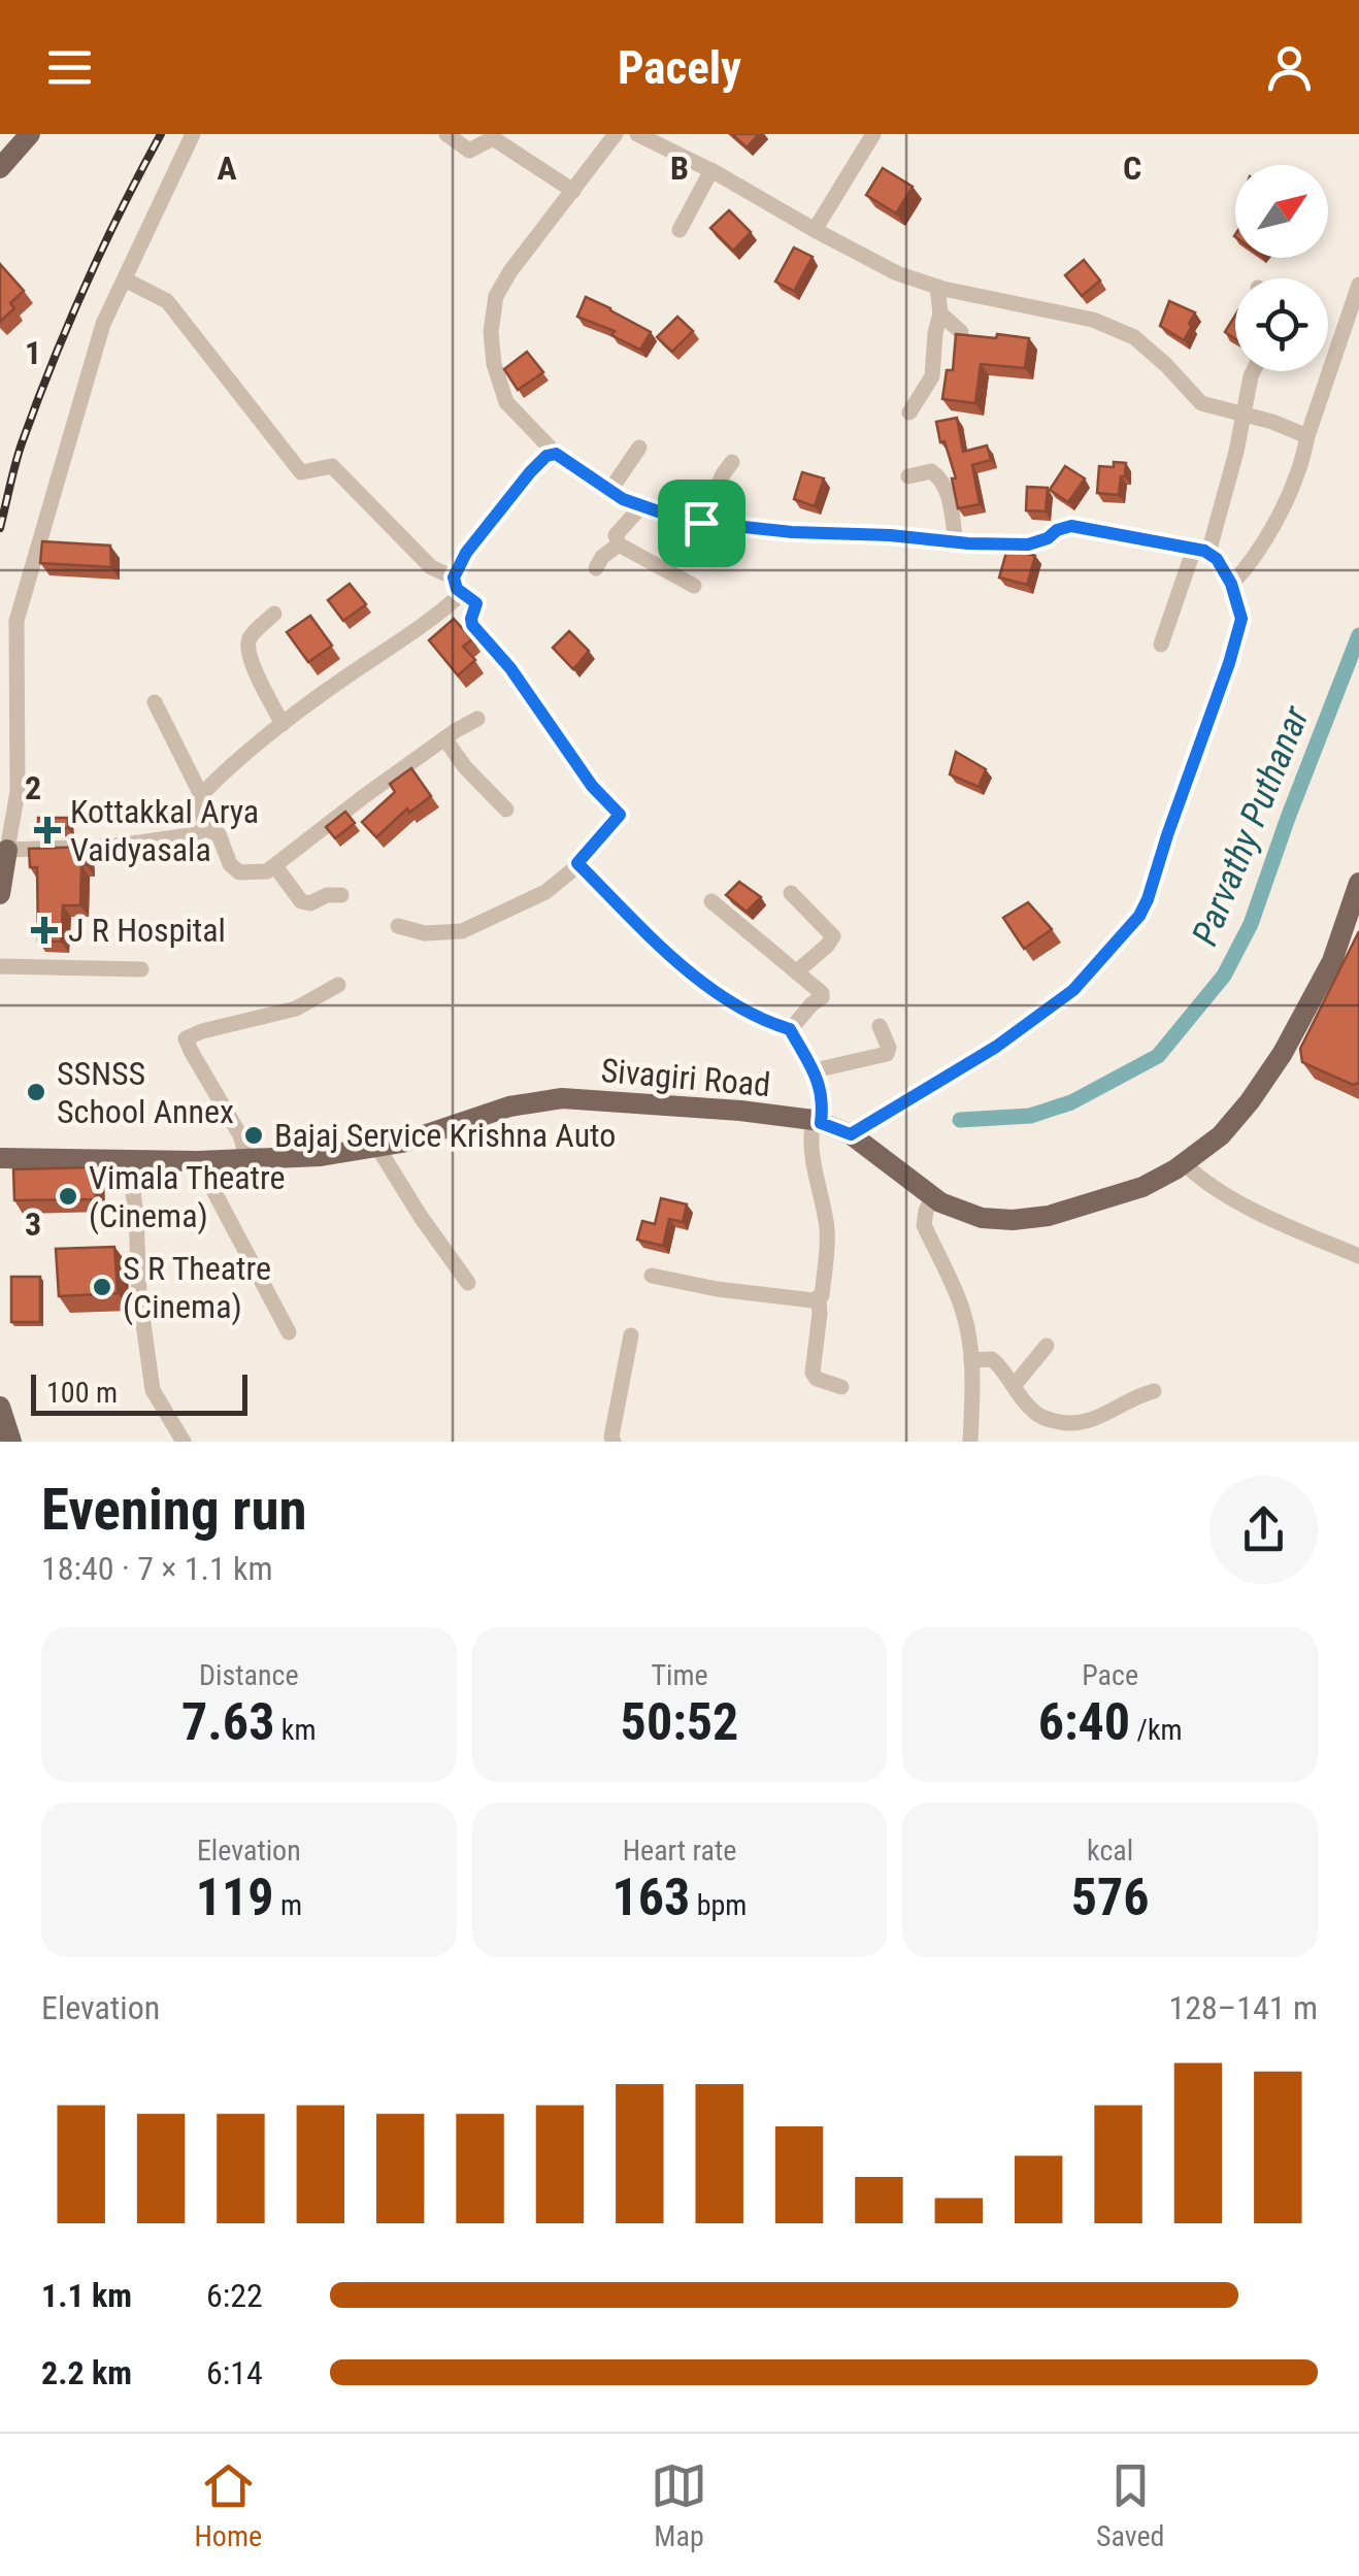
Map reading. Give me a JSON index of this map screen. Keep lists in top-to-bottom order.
{
  "streets": {
    "main road": ["Sivagiri Road"]
  },
  "water": ["Parvathy Puthanar"],
  "places": {
    "health": ["Kottakkal Arya Vaidyasala", "J R Hospital"],
    "other": [
      "SSNSS School Annex",
      "Bajaj Service Krishna Auto",
      "Vimala Theatre (Cinema)",
      "S R Theatre (Cinema)"
    ]
  },
  "scale_bar": "100 m",
  "north": "top right",
  "page": {
    "header": "Pacely",
    "scale": "100 m",
    "heading": ["Evening run", "18:40 · 7 × 1.1 km"],
    "stats": [
      ["Distance", "7.63 km"],
      ["Time", "50:52"],
      ["Pace", "6:40 /km"],
      ["Elevation", "119 m"],
      ["Heart rate", "163 bpm"],
      ["kcal", "576"]
    ],
    "chart": ["Elevation", "128–141 m"],
    "list": [
      {
        "name": "1.1 km",
        "note": "6:22"
      },
      {
        "name": "2.2 km",
        "note": "6:14"
      }
    ],
    "tabs": ["Home", "Map", "Saved"]
  },
  "grid": {
    "columns": ["A", "B", "C"],
    "rows": ["1", "2", "3"]
  }
}
